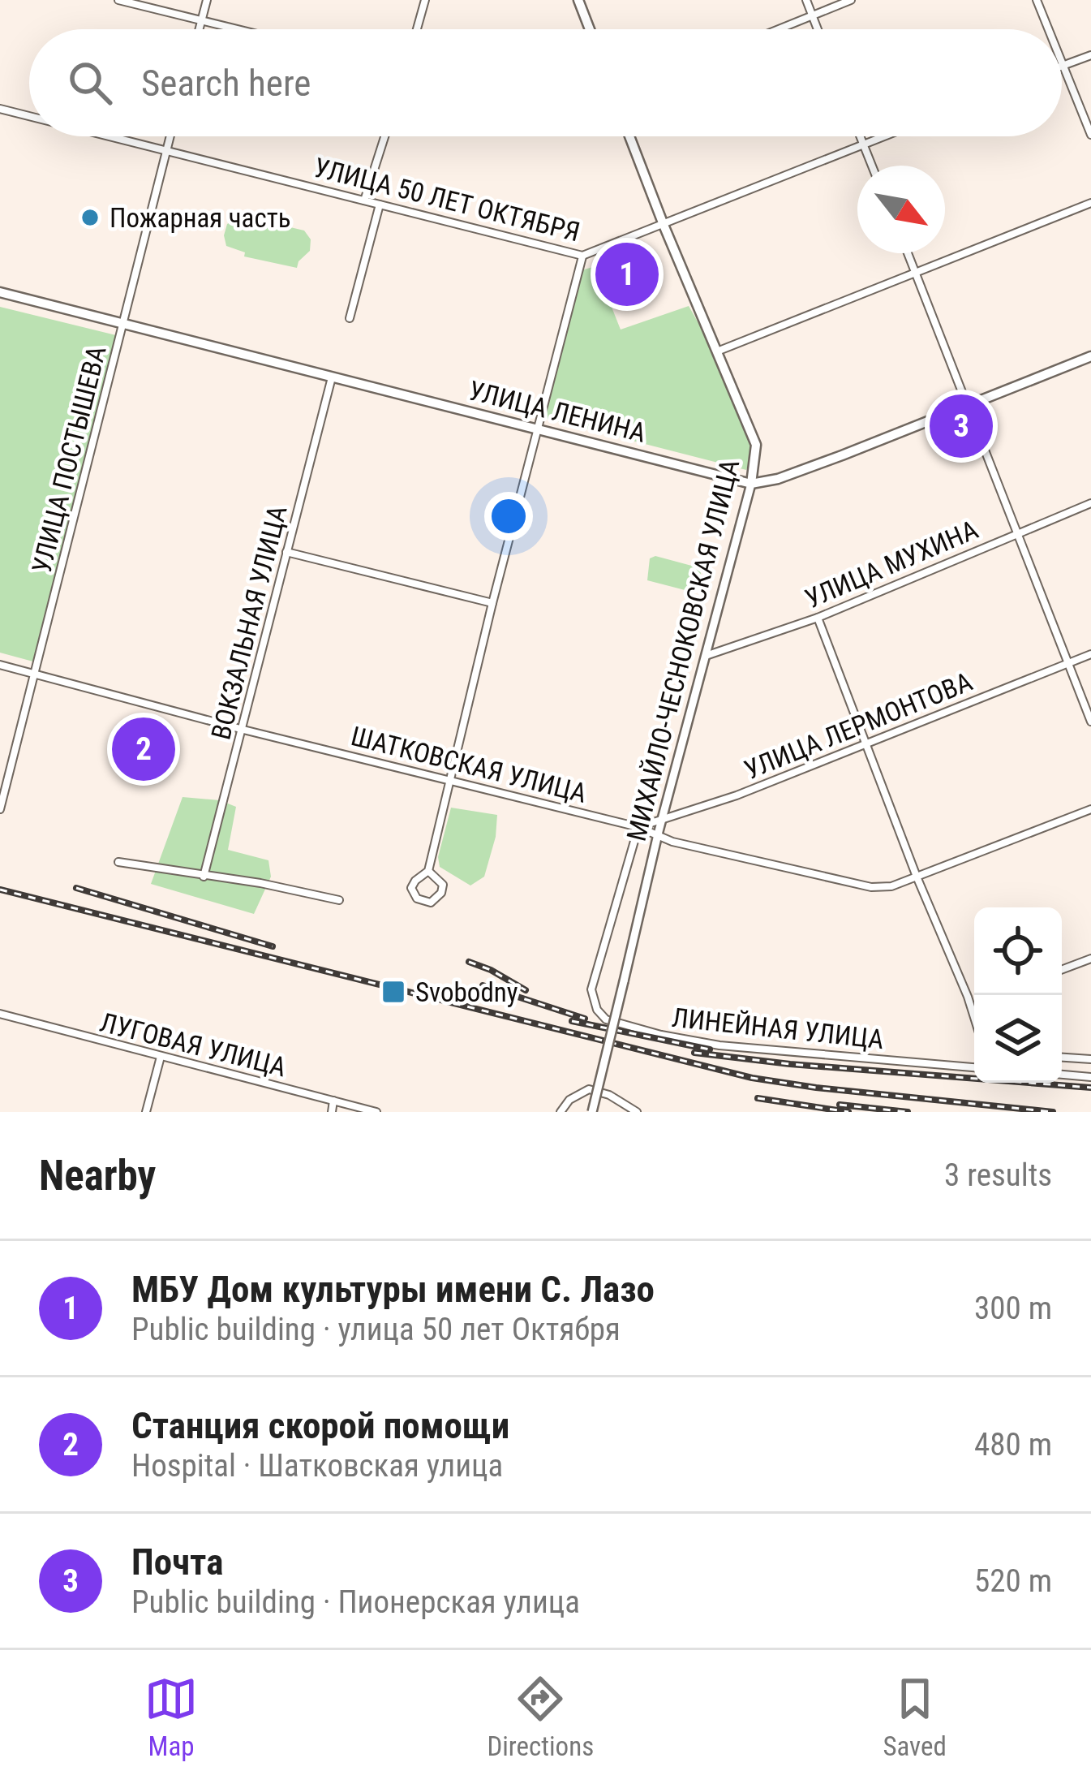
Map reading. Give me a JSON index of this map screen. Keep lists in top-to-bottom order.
{
  "streets": {
    "main road": ["УЛИЦА ЛЕНИНА", "МИХАЙЛО-ЧЕСНОКОВСКАЯ УЛИЦА"],
    "street": [
      "УЛИЦА 50 ЛЕТ ОКТЯБРЯ",
      "УЛИЦА ПОСТЫШЕВА",
      "УЛИЦА МУХИНА",
      "ВОКЗАЛЬНАЯ УЛИЦА",
      "УЛИЦА ЛЕРМОНТОВА",
      "ШАТКОВСКАЯ УЛИЦА",
      "ЛИНЕЙНАЯ УЛИЦА",
      "ЛУГОВАЯ УЛИЦА"
    ]
  },
  "crossings": [
    ["УЛИЦА 50 ЛЕТ ОКТЯБРЯ", "УЛИЦА ПОСТЫШЕВА"],
    ["УЛИЦА 50 ЛЕТ ОКТЯБРЯ", "МИХАЙЛО-ЧЕСНОКОВСКАЯ УЛИЦА"],
    ["УЛИЦА ЛЕНИНА", "УЛИЦА ПОСТЫШЕВА"],
    ["УЛИЦА ЛЕНИНА", "ВОКЗАЛЬНАЯ УЛИЦА"],
    ["УЛИЦА ЛЕНИНА", "МИХАЙЛО-ЧЕСНОКОВСКАЯ УЛИЦА"],
    ["УЛИЦА ПОСТЫШЕВА", "ШАТКОВСКАЯ УЛИЦА"],
    ["УЛИЦА МУХИНА", "МИХАЙЛО-ЧЕСНОКОВСКАЯ УЛИЦА"],
    ["ВОКЗАЛЬНАЯ УЛИЦА", "ШАТКОВСКАЯ УЛИЦА"],
    ["МИХАЙЛО-ЧЕСНОКОВСКАЯ УЛИЦА", "УЛИЦА ЛЕРМОНТОВА"],
    ["МИХАЙЛО-ЧЕСНОКОВСКАЯ УЛИЦА", "ШАТКОВСКАЯ УЛИЦА"],
    ["УЛИЦА ЛЕРМОНТОВА", "ШАТКОВСКАЯ УЛИЦА"],
    ["УЛИЦА ЛЕРМОНТОВА", "ЛИНЕЙНАЯ УЛИЦА"],
    ["ШАТКОВСКАЯ УЛИЦА", "ЛИНЕЙНАЯ УЛИЦА"]
  ],
  "places": {
    "other": ["Пожарная часть"],
    "transit": ["Svobodny"]
  },
  "north": "bottom right",
  "page": {
    "search": "Search here",
    "pins": ["1", "3", "2"],
    "heading": ["Nearby", "3 results"],
    "list": [
      {
        "mark": "1",
        "name": "МБУ Дом культуры имени С. Лазо",
        "note": "Public building · улица 50 лет Октября",
        "value": "300 m"
      },
      {
        "mark": "2",
        "name": "Станция скорой помощи",
        "note": "Hospital · Шатковская улица",
        "value": "480 m"
      },
      {
        "mark": "3",
        "name": "Почта",
        "note": "Public building · Пионерская улица",
        "value": "520 m"
      }
    ],
    "nav": ["Map", "Directions", "Saved"]
  }
}
